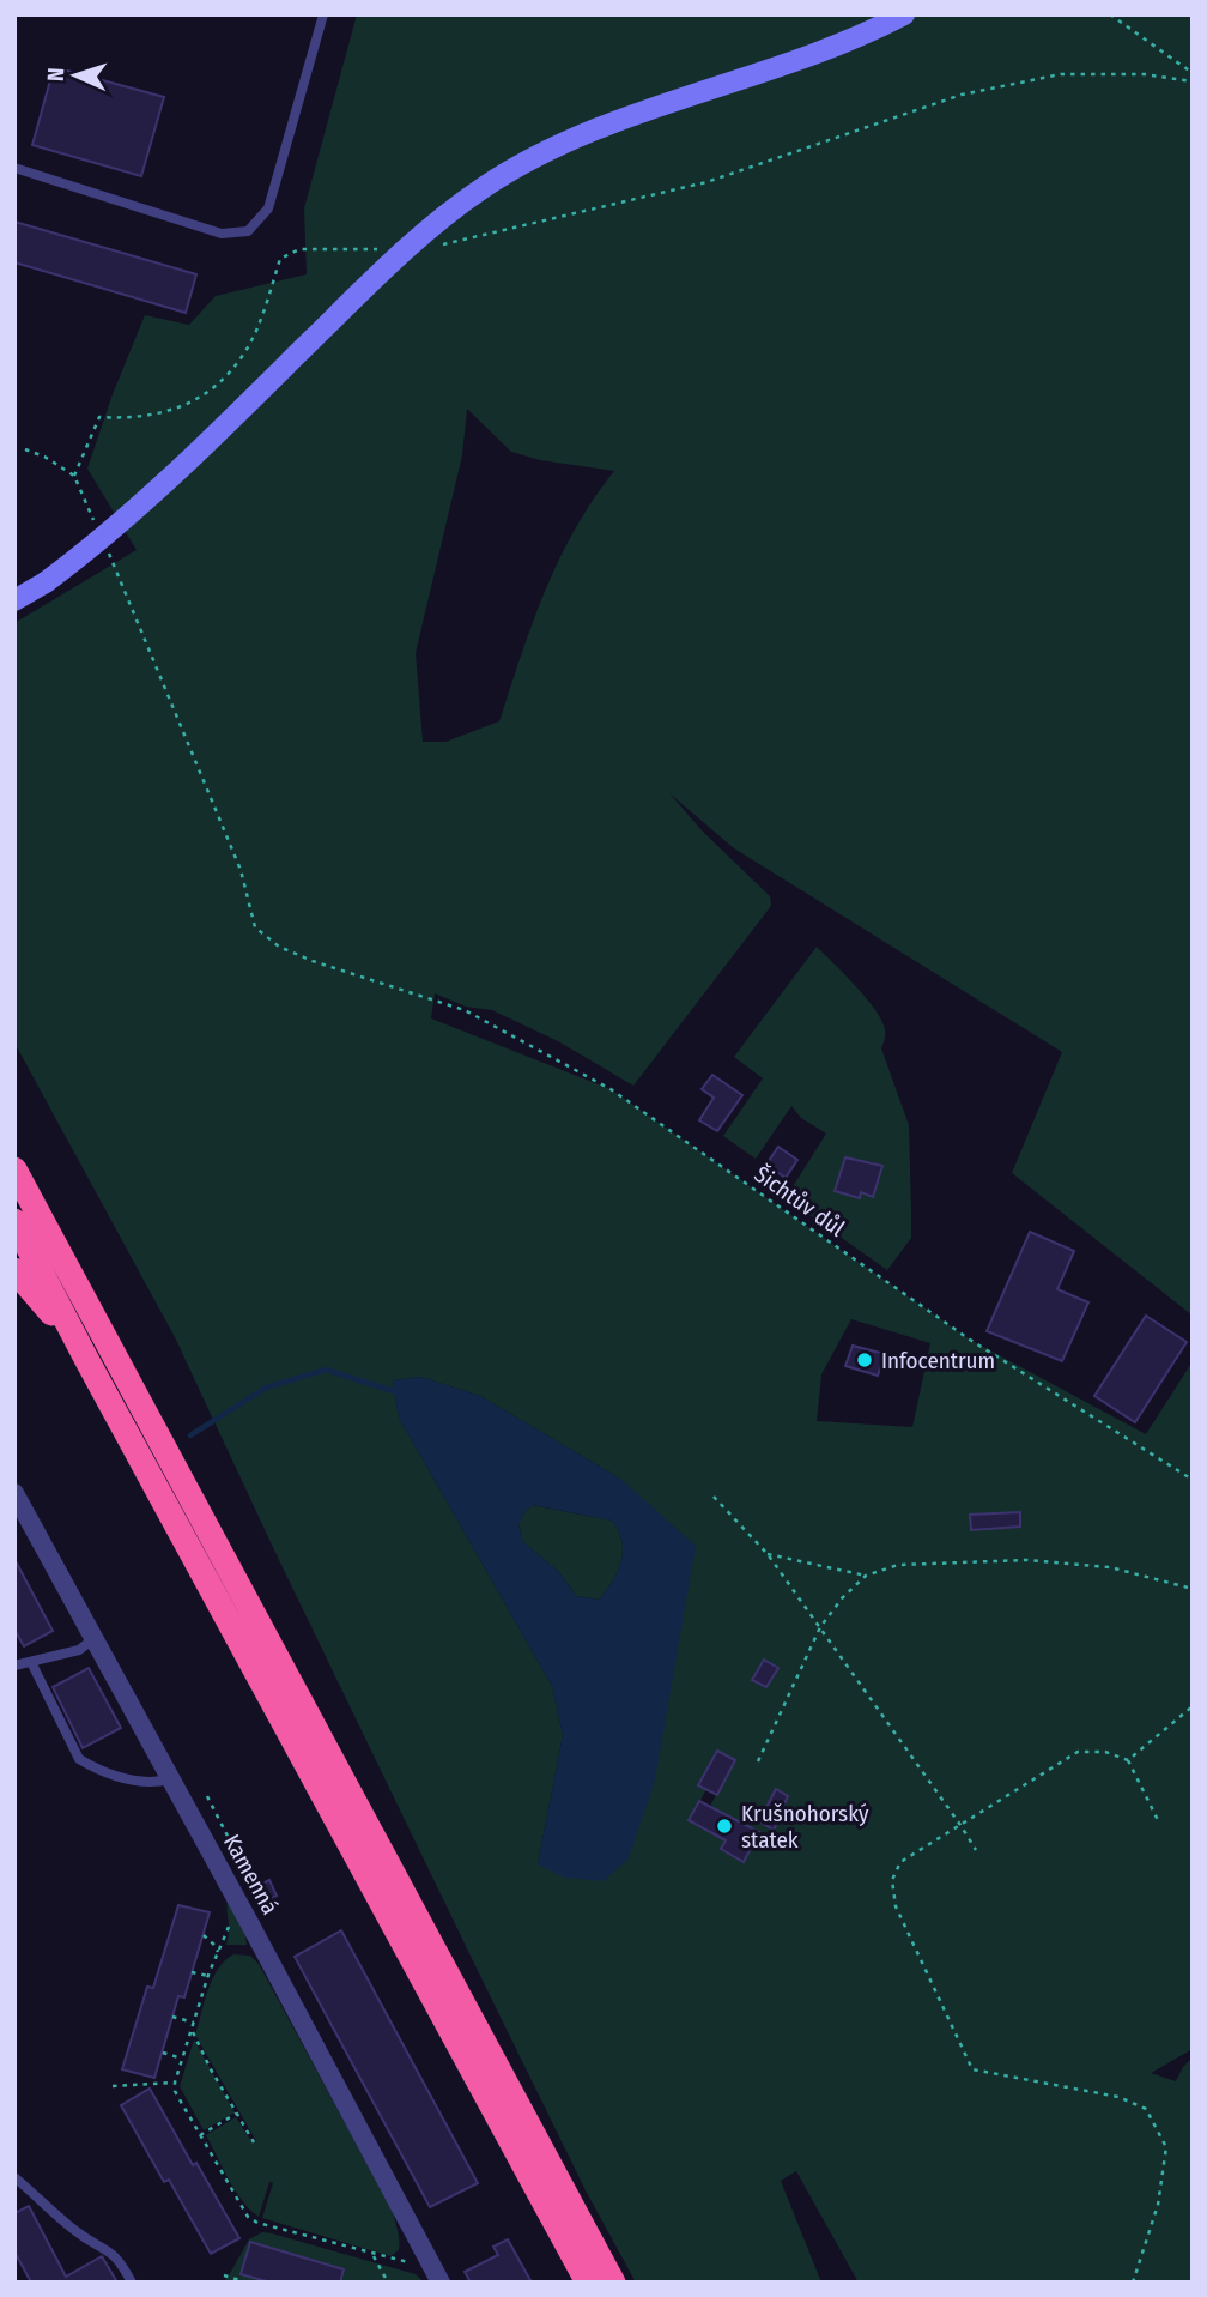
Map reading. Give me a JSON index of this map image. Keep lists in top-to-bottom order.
{
  "streets": {
    "street": ["Kamenná"],
    "path": ["Šichtův důl"]
  },
  "places": ["Infocentrum", "Krušnohorský statek"],
  "north": "left"
}
